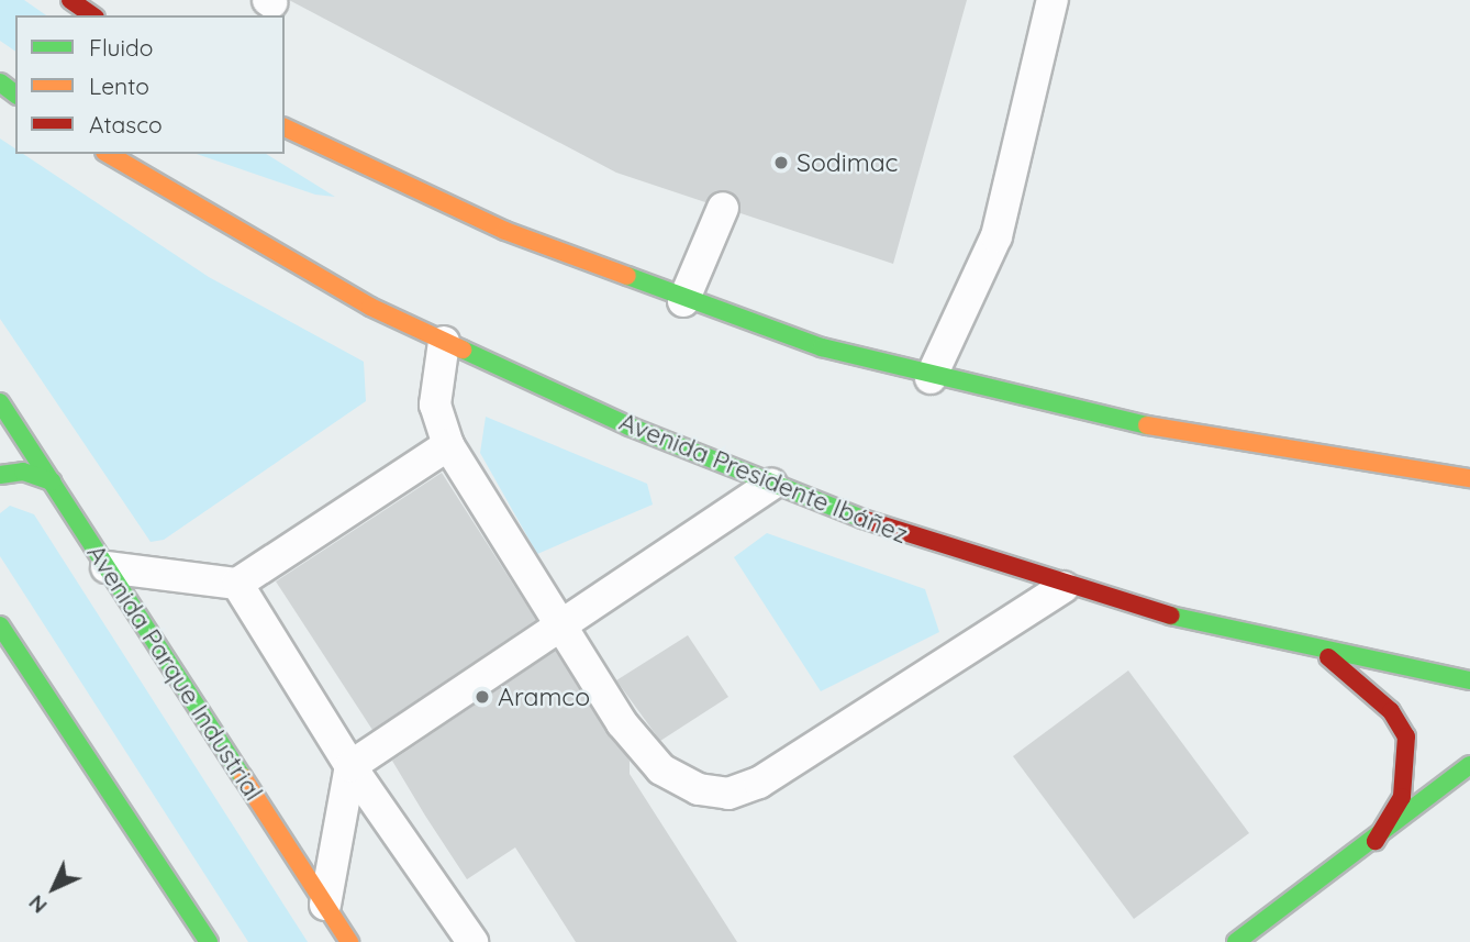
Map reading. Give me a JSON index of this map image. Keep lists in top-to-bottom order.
{
  "streets": {
    "main road": ["Avenida Presidente Ibáñez", "Avenida Parque Industrial"]
  },
  "places": ["Sodimac", "Aramco"],
  "legend": ["Fluido", "Lento", "Atasco"],
  "north": "bottom left"
}
